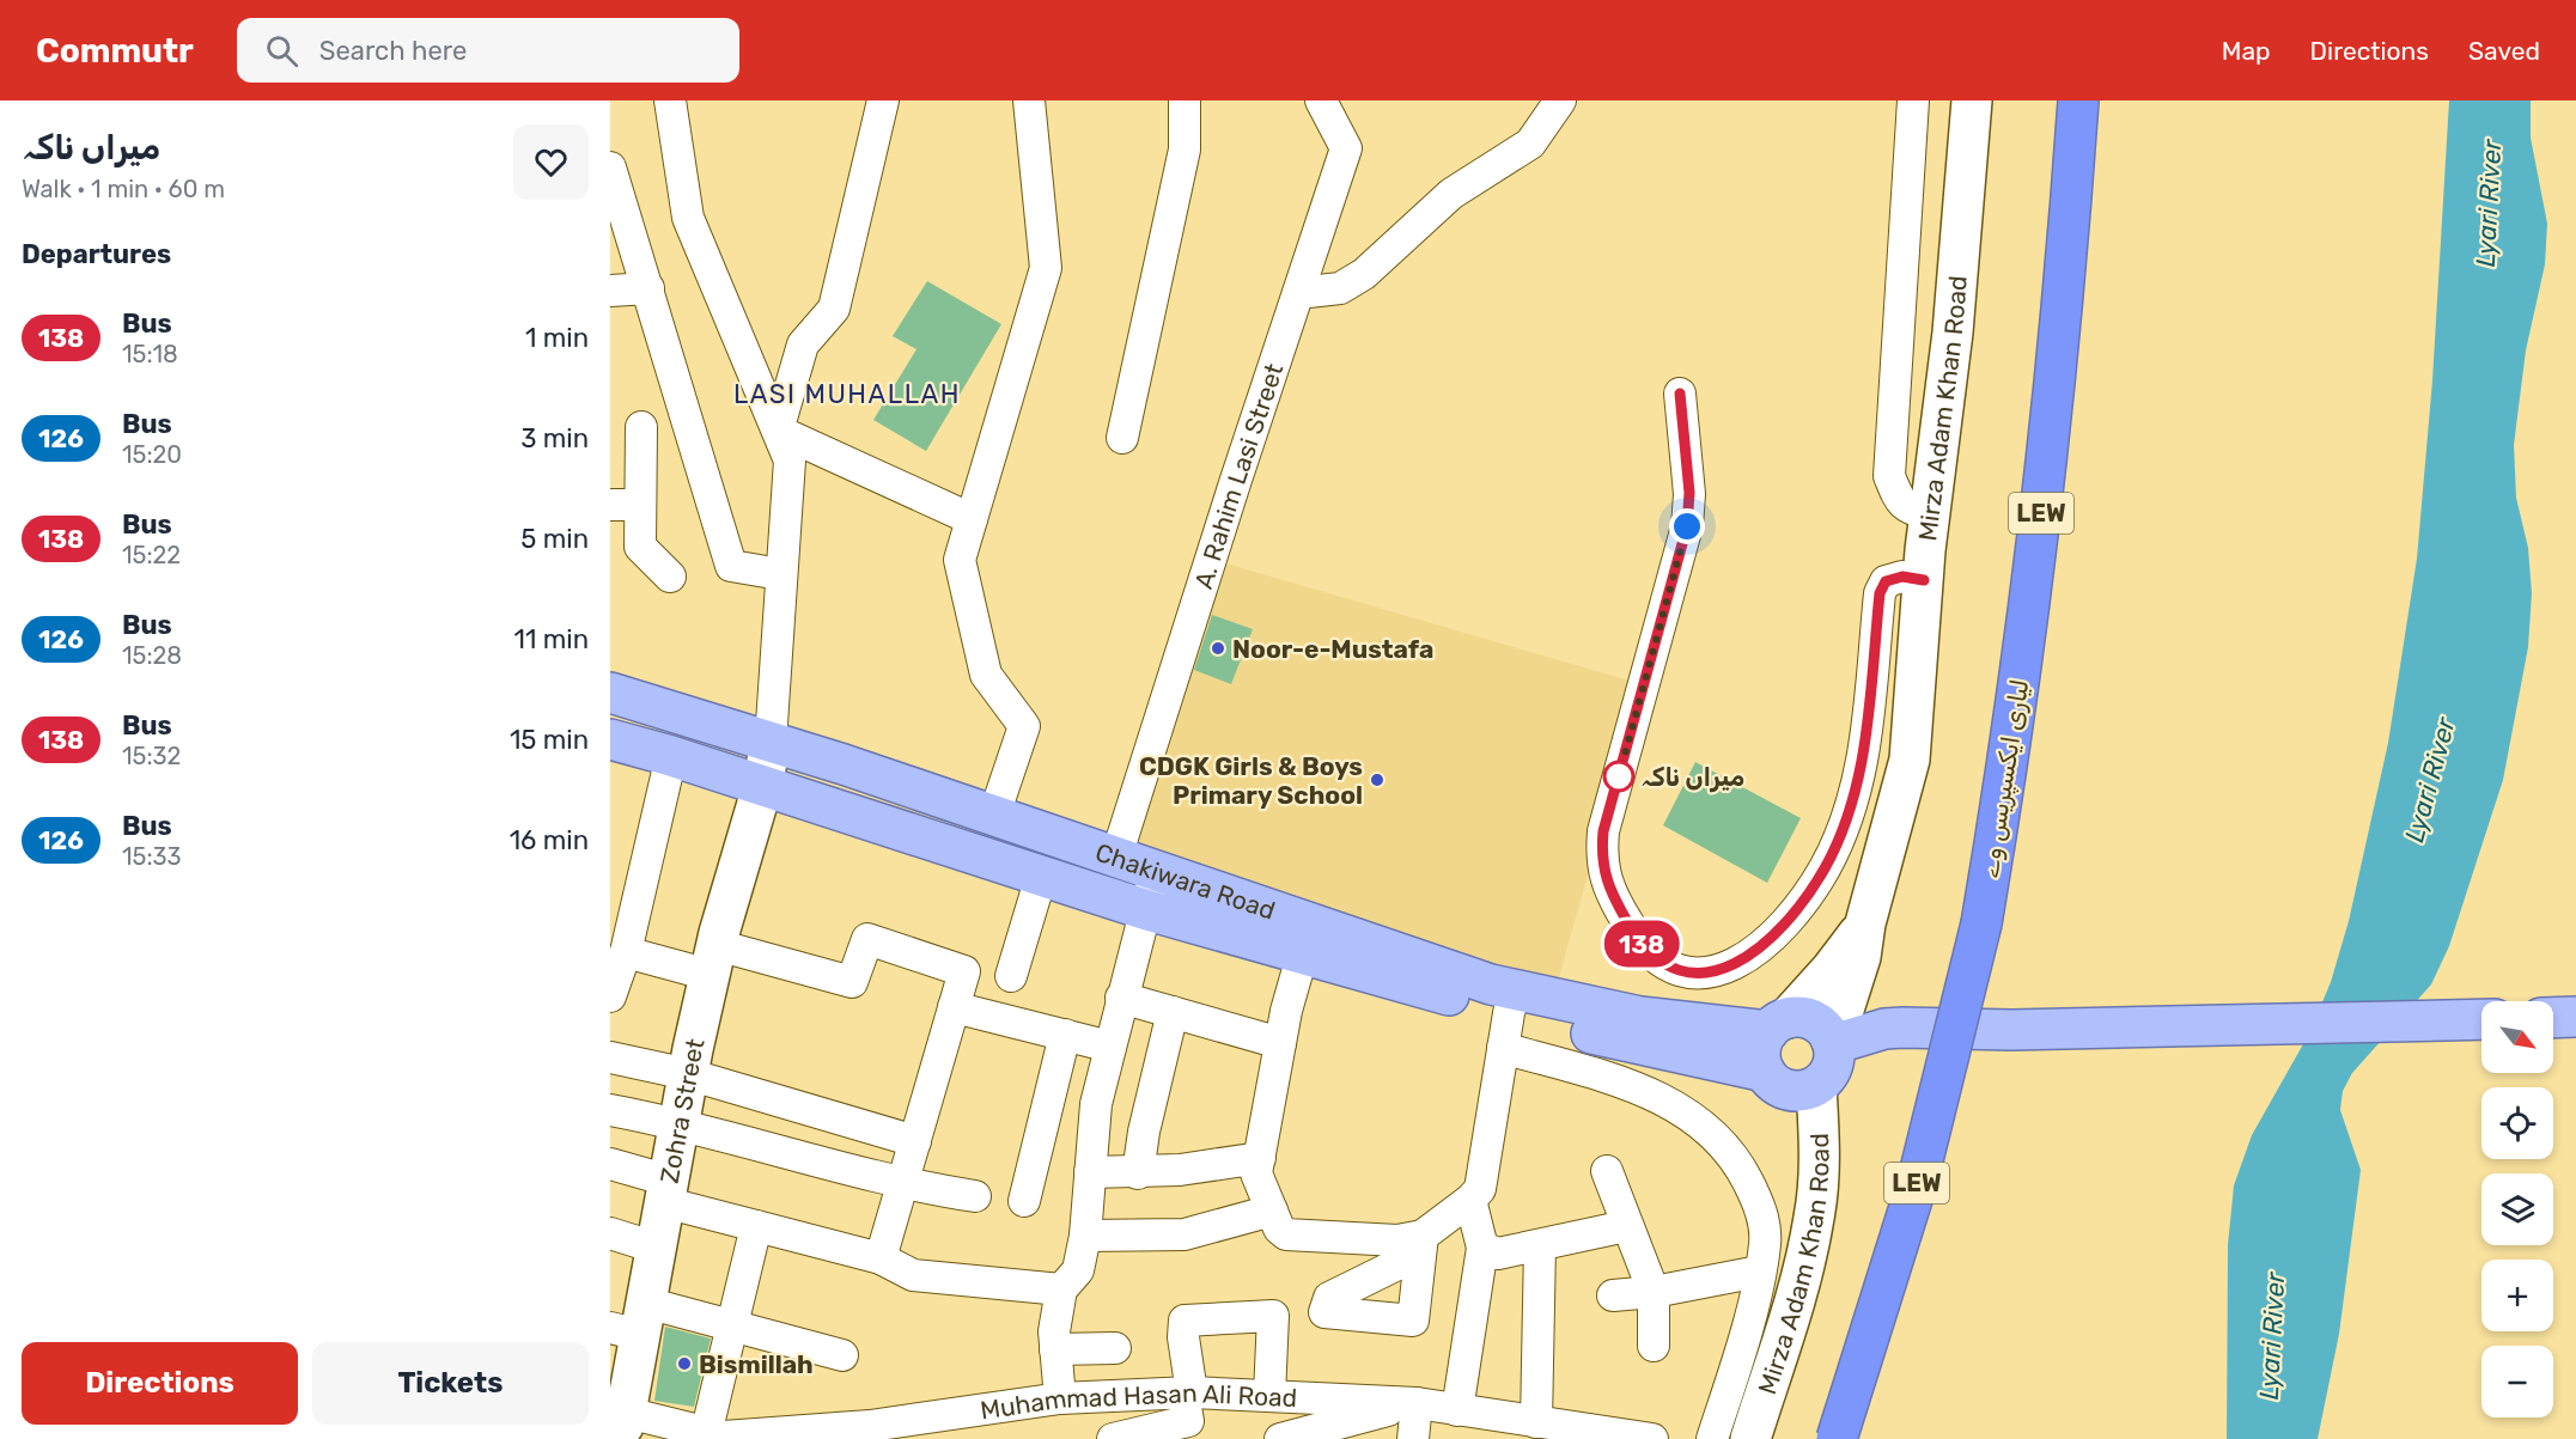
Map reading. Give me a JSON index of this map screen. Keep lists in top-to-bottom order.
{
  "streets": {
    "highway": ["LEW", "لیاری ایکسپریس وے"],
    "main road": ["Mirza Adam Khan Road", "Chakiwara Road", "Zohra Street"],
    "street": ["A. Rahim Lasi Street", "Muhammad Hasan Ali Road"]
  },
  "crossings": [
    ["Mirza Adam Khan Road", "Chakiwara Road"],
    ["A. Rahim Lasi Street", "Chakiwara Road"],
    ["Chakiwara Road", "Zohra Street"],
    ["Zohra Street", "Muhammad Hasan Ali Road"]
  ],
  "districts": ["LASI MUHALLAH"],
  "water": ["Lyari River"],
  "places": [
    "Noor-e-Mustafa",
    "میراں ناکہ",
    "CDGK Girls & Boys Primary School",
    "Bismillah"
  ],
  "lines": ["bus line 138"],
  "north": "bottom right",
  "page": {
    "header": "Commutr",
    "search": "Search here",
    "nav": ["Map", "Directions", "Saved"],
    "heading": [
      ["میراں ناکہ", "Walk · 1 min · 60 m"],
      "Departures"
    ],
    "on_map": "138",
    "list": [
      {
        "mark": "138",
        "name": "Bus",
        "note": "15:18",
        "value": "1 min"
      },
      {
        "mark": "126",
        "name": "Bus",
        "note": "15:20",
        "value": "3 min"
      },
      {
        "mark": "138",
        "name": "Bus",
        "note": "15:22",
        "value": "5 min"
      },
      {
        "mark": "126",
        "name": "Bus",
        "note": "15:28",
        "value": "11 min"
      },
      {
        "mark": "138",
        "name": "Bus",
        "note": "15:32",
        "value": "15 min"
      },
      {
        "mark": "126",
        "name": "Bus",
        "note": "15:33",
        "value": "16 min"
      }
    ],
    "map_buttons": ["+", "−"],
    "buttons": ["Directions", "Tickets"]
  }
}
